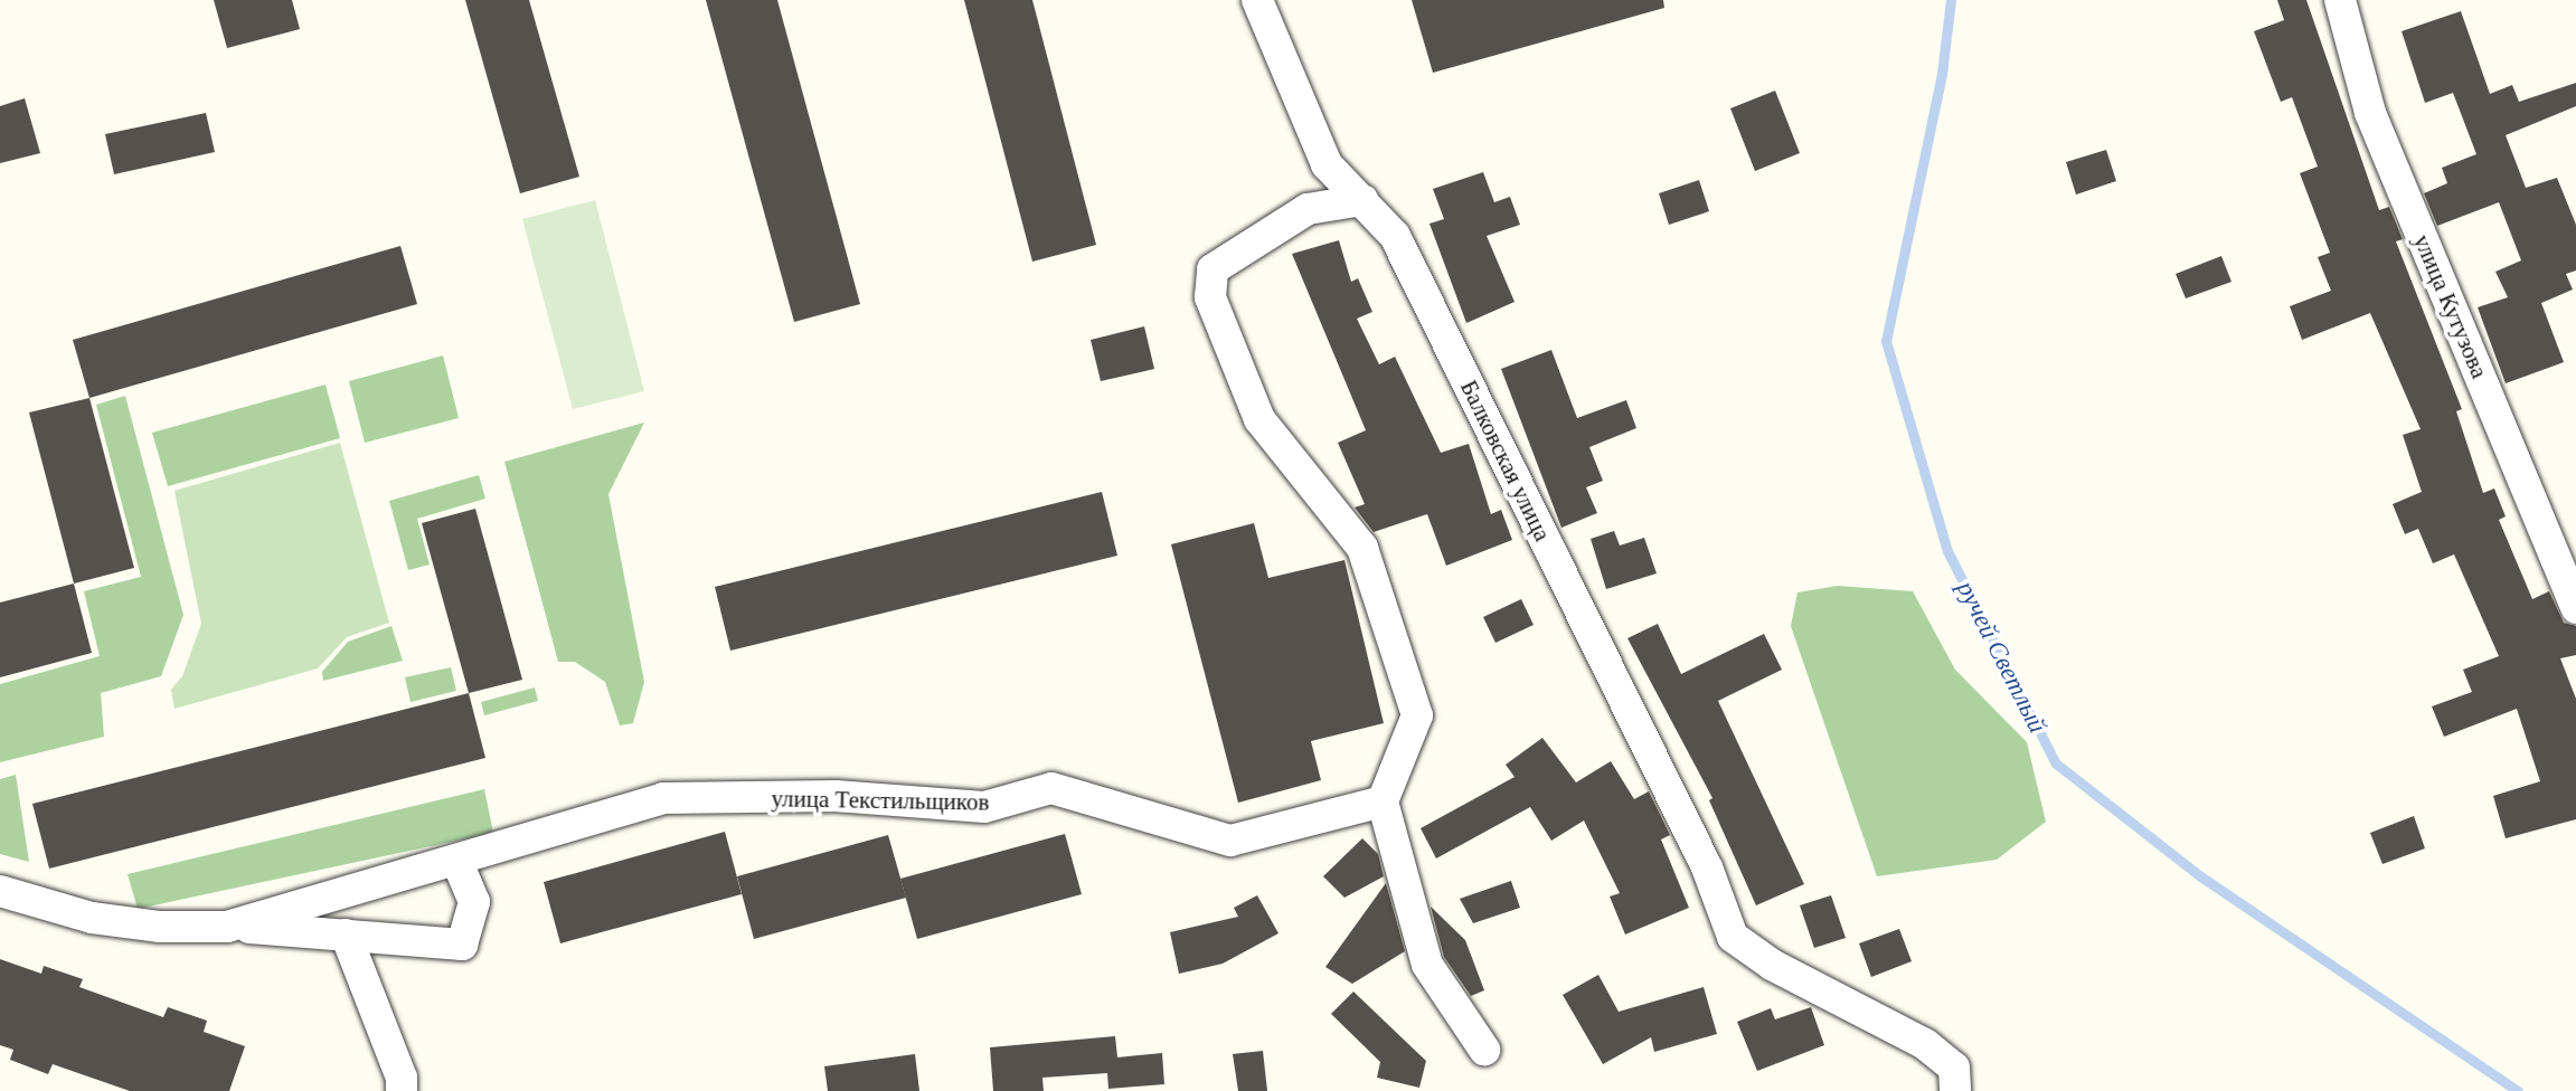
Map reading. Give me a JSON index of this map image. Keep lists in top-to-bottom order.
{
  "streets": {
    "street": ["улица Кутузова", "Балковская улица", "улица Текстильщиков"]
  },
  "water": ["ручей Светлый"]
}
